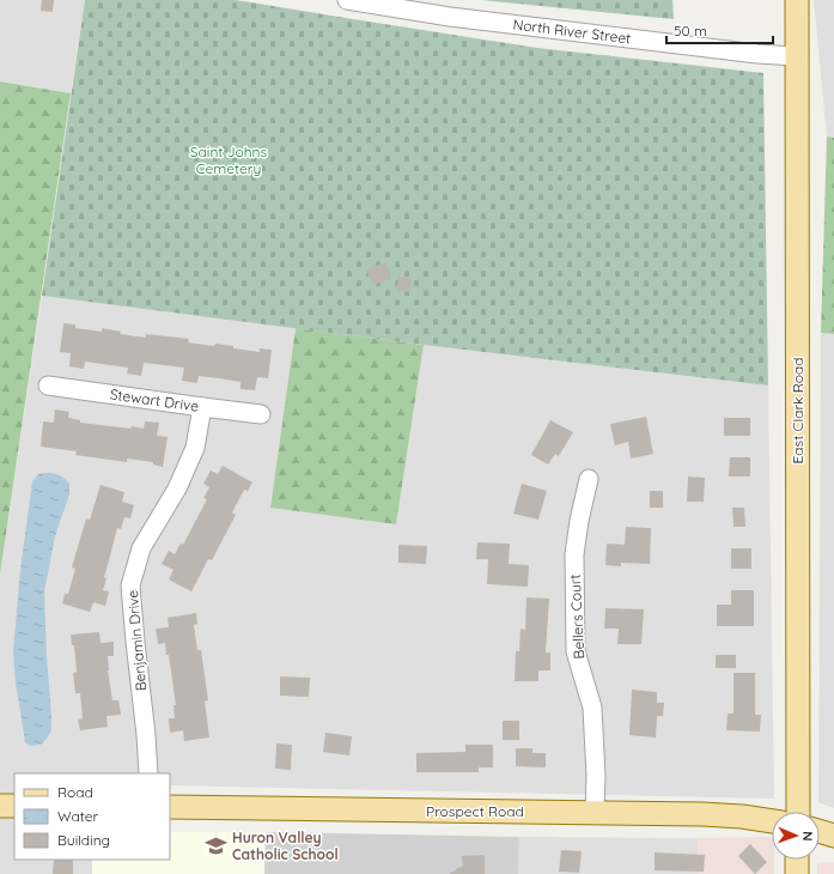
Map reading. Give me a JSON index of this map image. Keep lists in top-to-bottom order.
{
  "streets": {
    "main road": ["East Clark Road", "Prospect Road"],
    "street": [
      "North River Street",
      "Stewart Drive",
      "Bellers Court",
      "Benjamin Drive"
    ]
  },
  "crossings": [
    ["North River Street", "East Clark Road"],
    ["Stewart Drive", "Benjamin Drive"],
    ["Bellers Court", "Prospect Road"]
  ],
  "parks": ["Saint Johns Cemetery"],
  "places": {
    "school or university": ["Huron Valley Catholic School"]
  },
  "legend": ["Road", "Water", "Building"],
  "scale_bar": "50 m",
  "north": "right"
}
